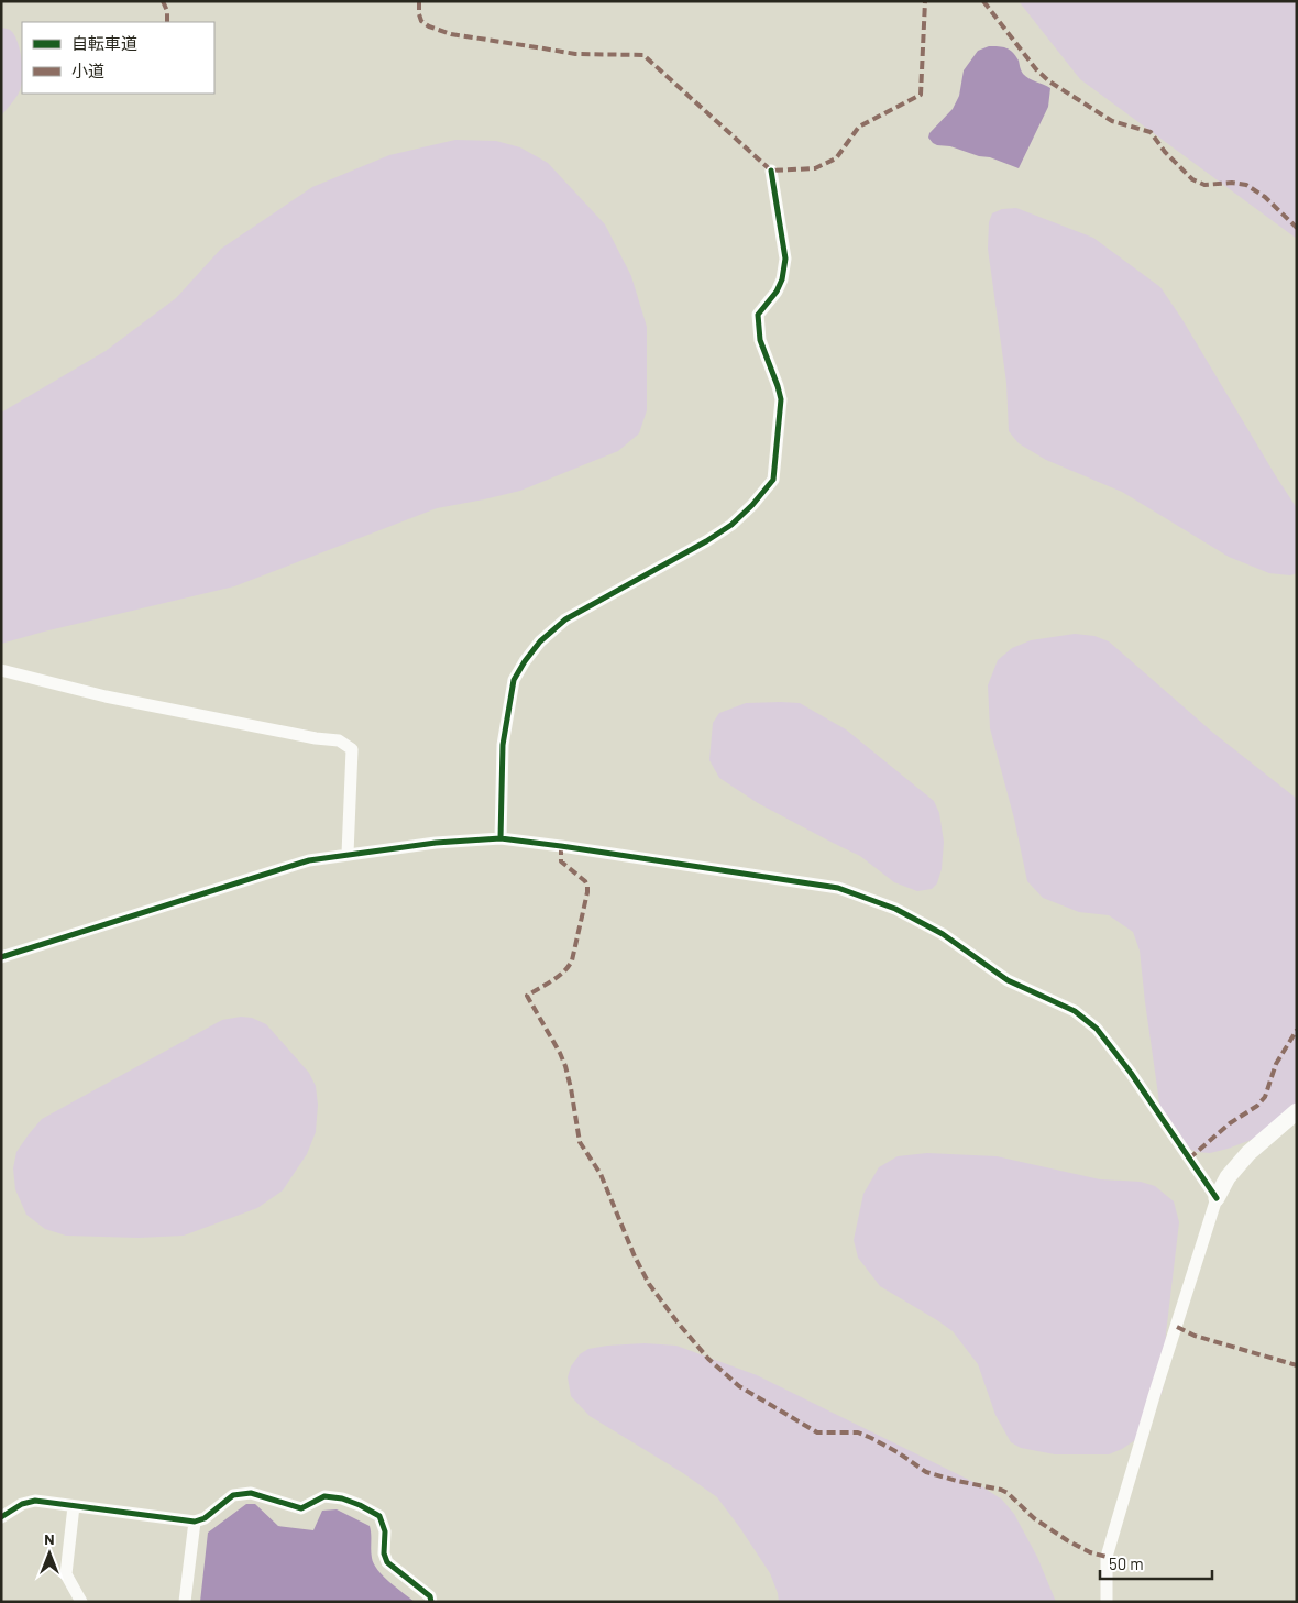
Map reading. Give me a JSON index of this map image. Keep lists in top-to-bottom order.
{
  "legend": ["自転車道", "小道"],
  "scale_bar": "50 m",
  "north": "top"
}
